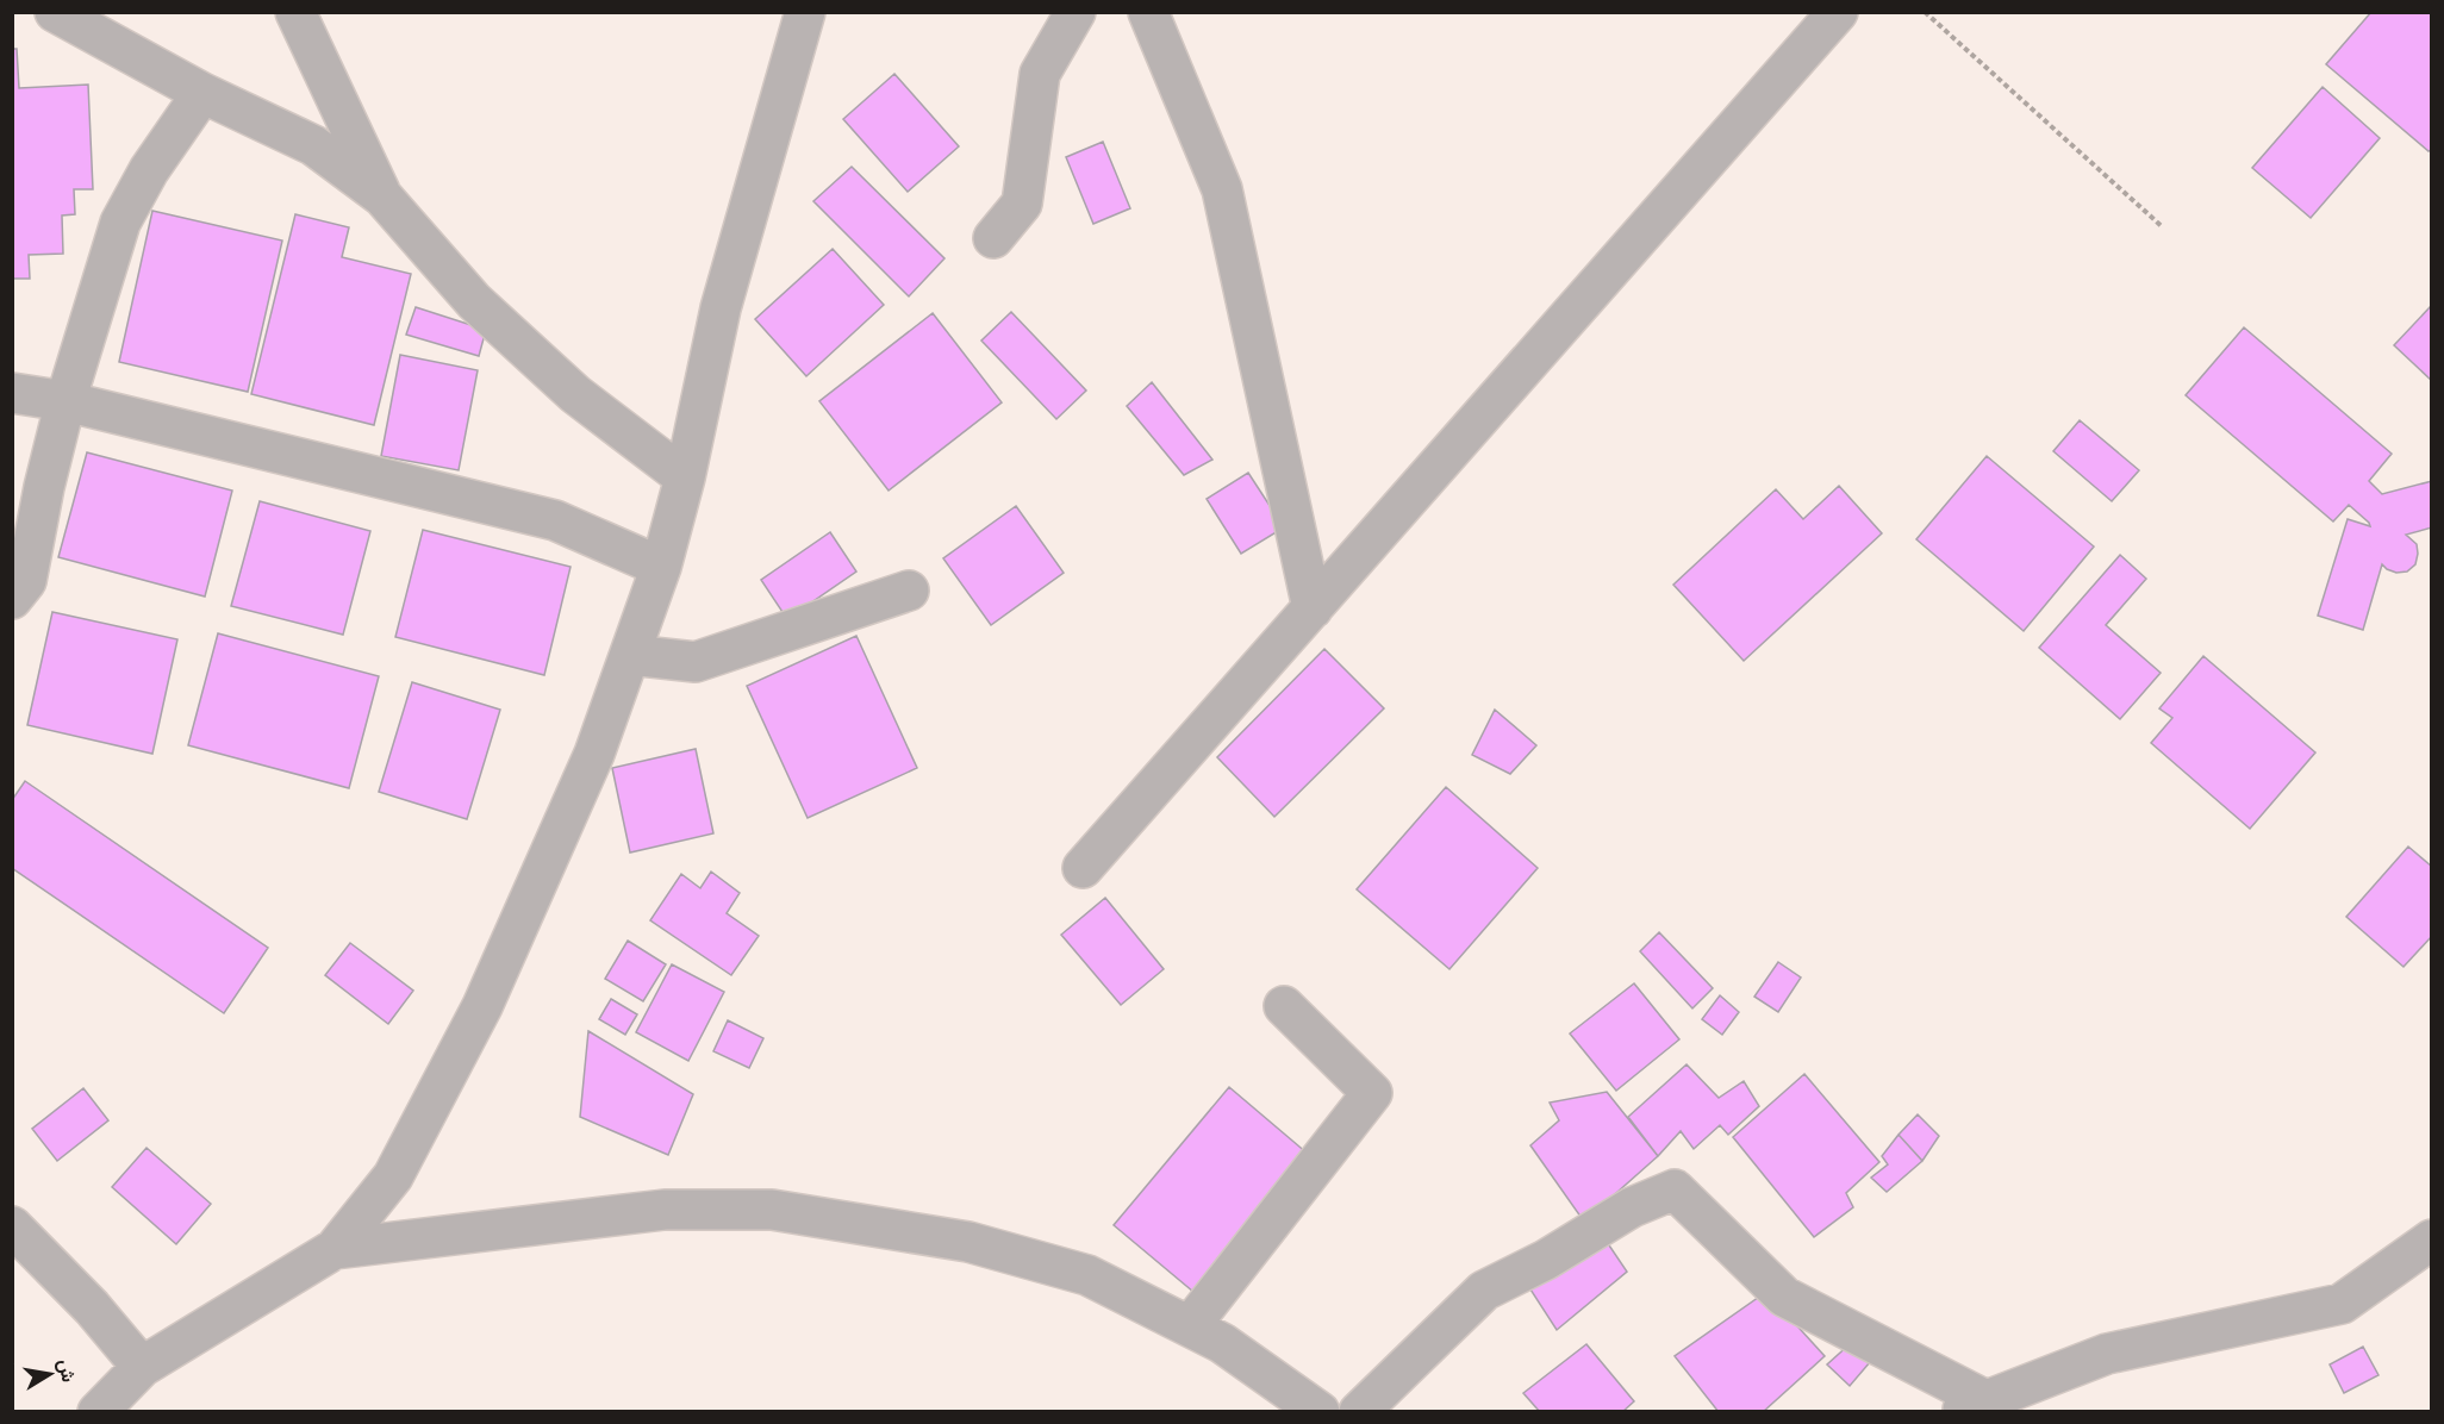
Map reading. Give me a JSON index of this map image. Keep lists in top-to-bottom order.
{
  "north": "right"
}
